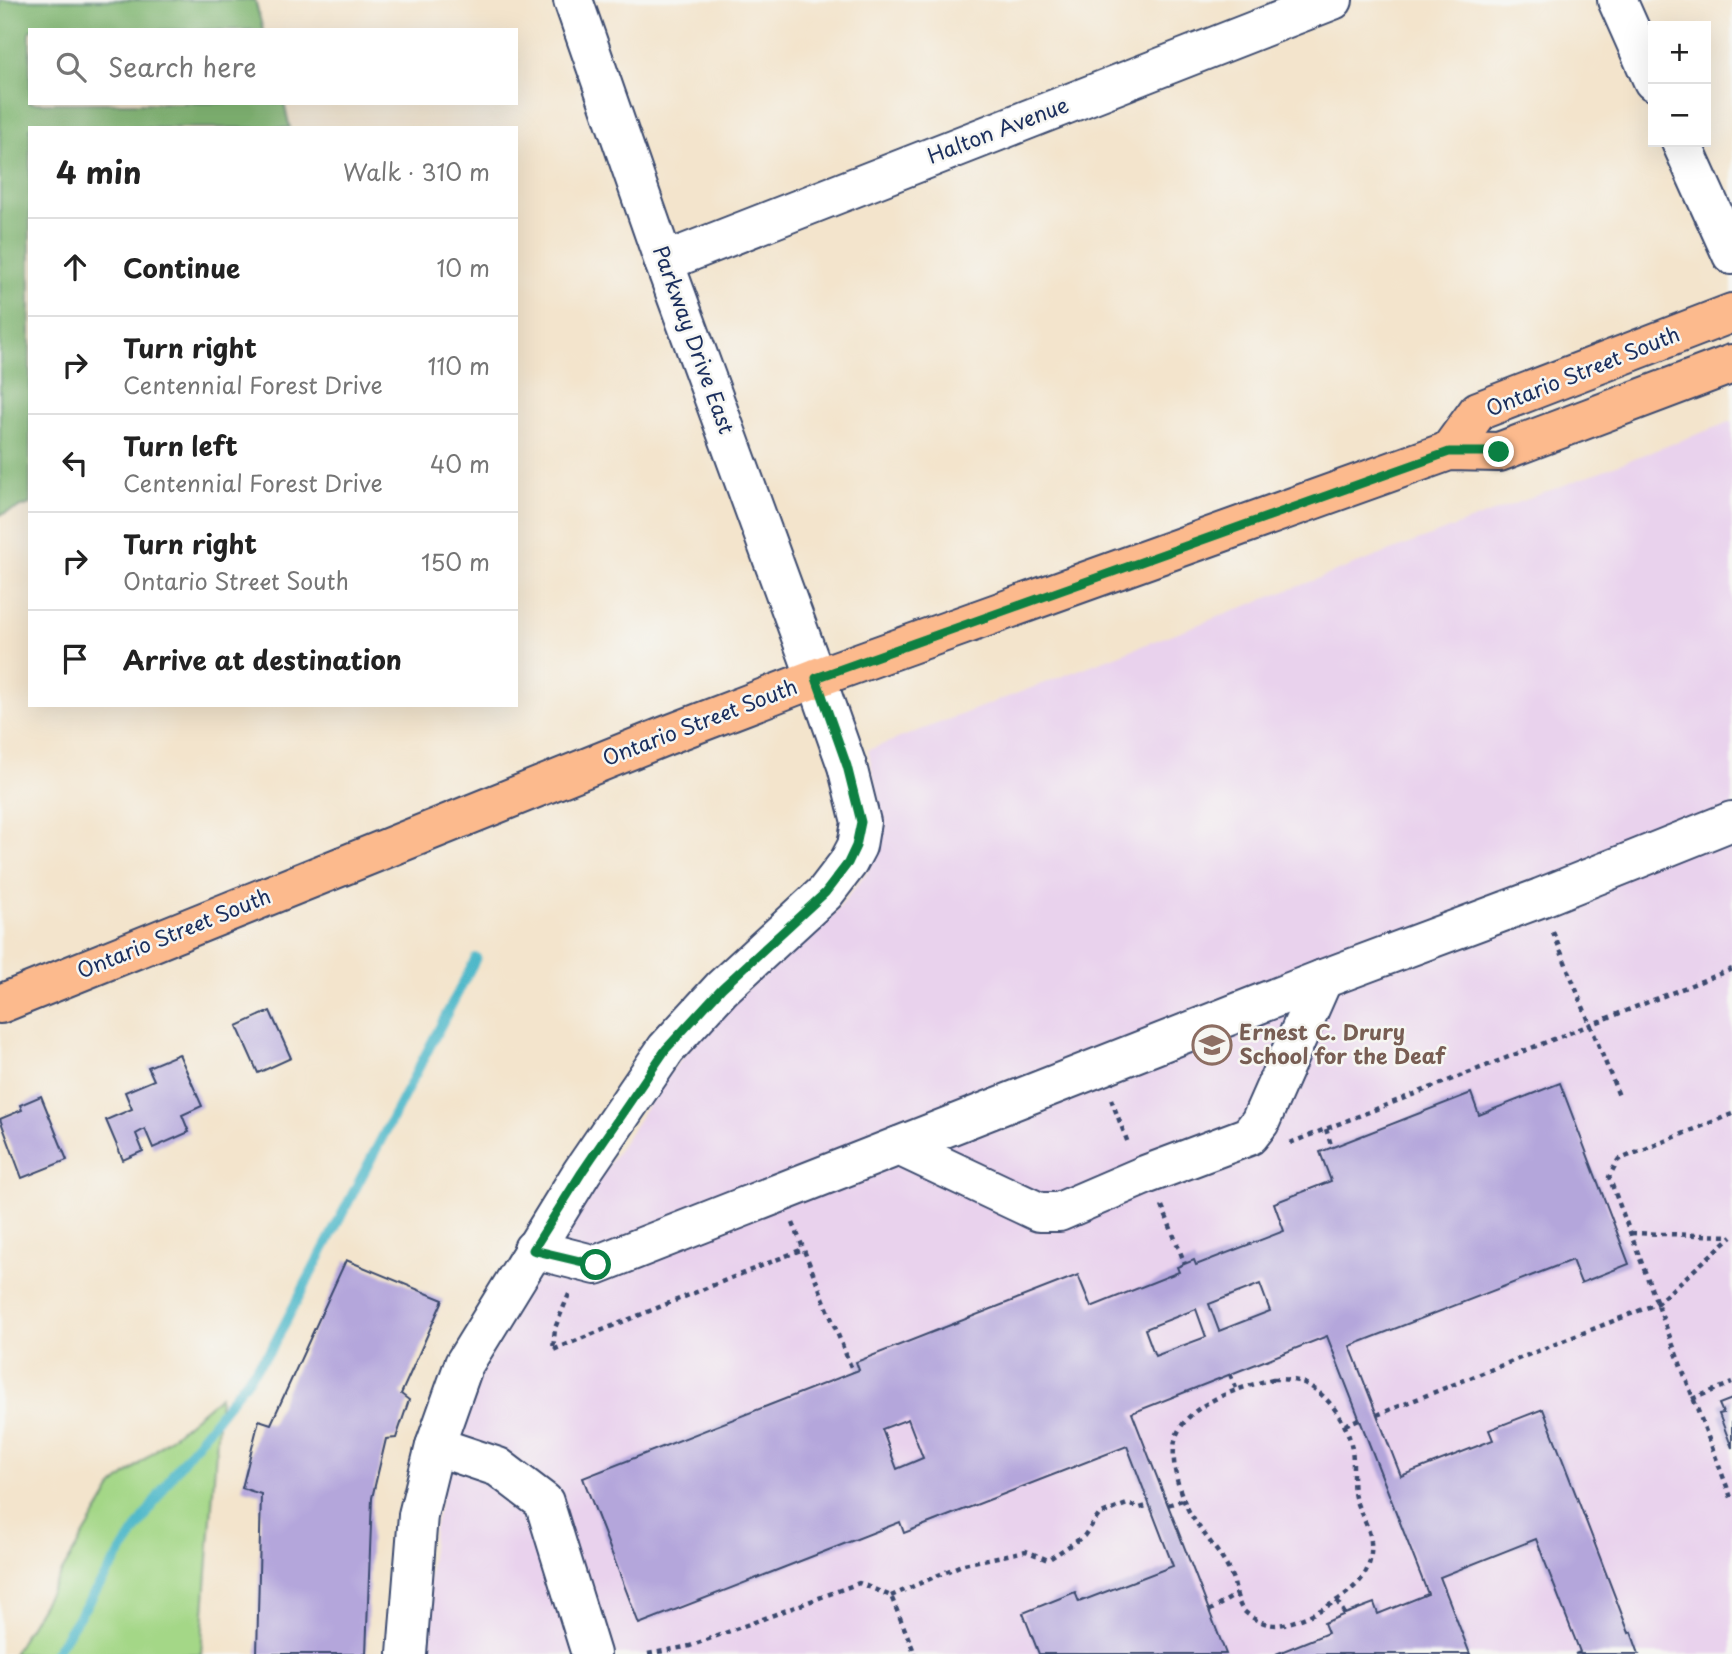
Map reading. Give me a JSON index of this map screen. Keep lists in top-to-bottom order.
{
  "streets": {
    "main road": ["Ontario Street South"],
    "street": ["Halton Avenue", "Parkway Drive East"]
  },
  "crossings": [
    ["Halton Avenue", "Parkway Drive East"],
    ["Parkway Drive East", "Ontario Street South"]
  ],
  "places": {
    "school or university": ["Ernest C. Drury School for the Deaf"]
  },
  "page": {
    "map_buttons": ["+", "−"],
    "search": "Search here",
    "heading": ["4 min", "Walk · 310 m"],
    "list": [
      ["Continue", "10 m"],
      ["Turn right", "Centennial Forest Drive", "110 m"],
      ["Turn left", "Centennial Forest Drive", "40 m"],
      ["Turn right", "Ontario Street South", "150 m"],
      "Arrive at destination"
    ]
  }
}
